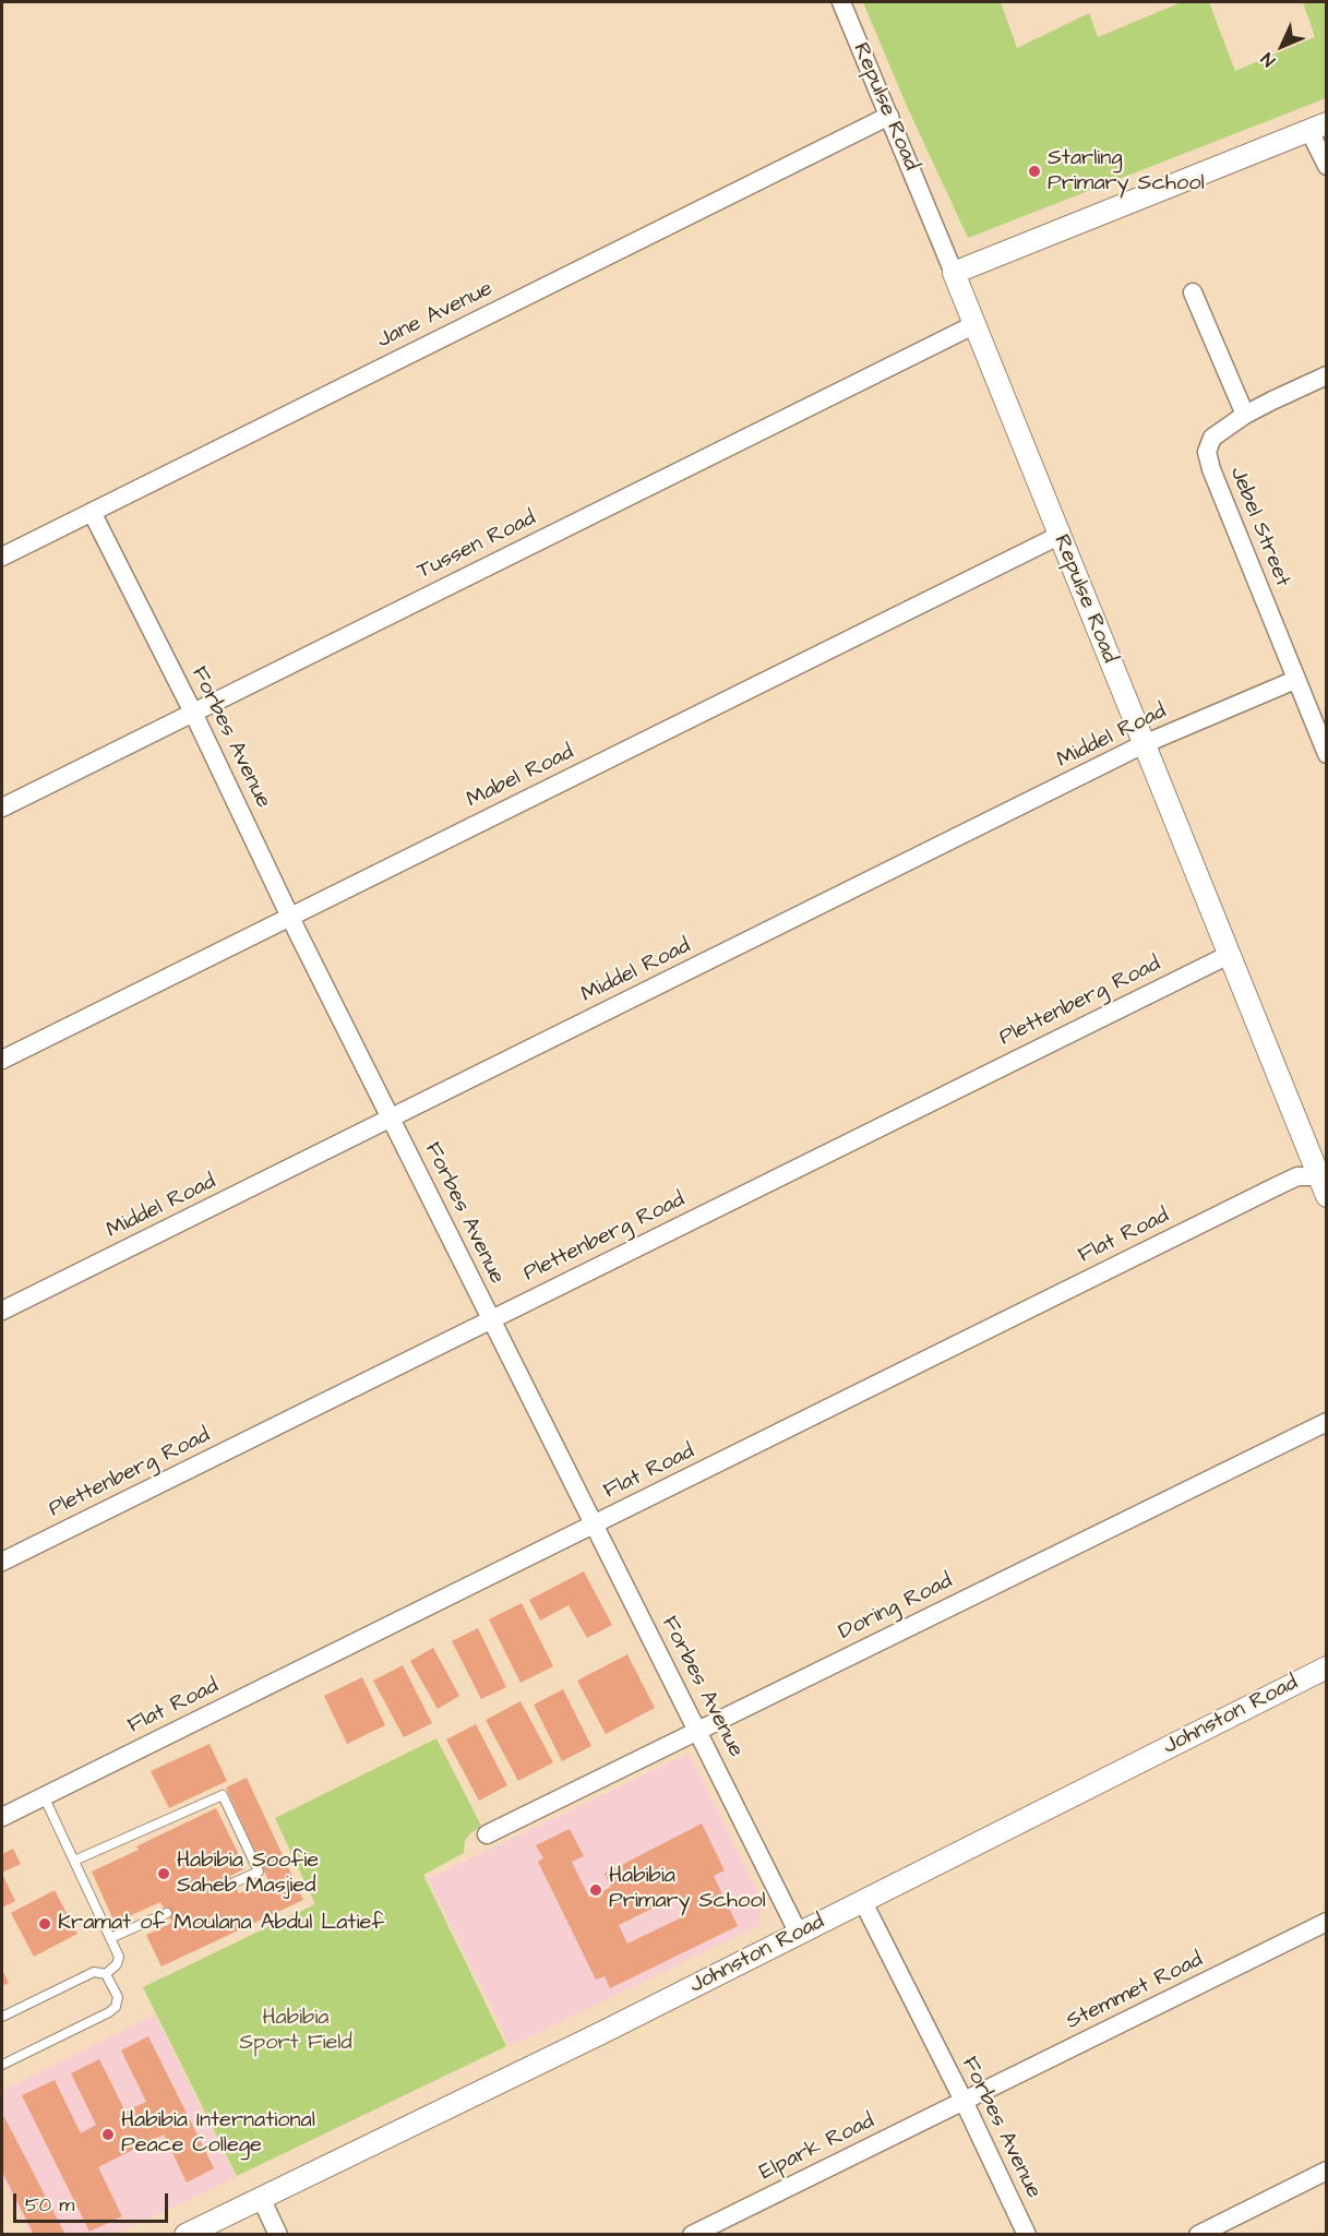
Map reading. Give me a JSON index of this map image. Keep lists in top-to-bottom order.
{
  "streets": {
    "street": [
      "Repulse Road",
      "Jane Avenue",
      "Jebel Street",
      "Tussen Road",
      "Middel Road",
      "Forbes Avenue",
      "Mabel Road",
      "Plettenberg Road",
      "Flat Road",
      "Doring Road",
      "Johnston Road",
      "Stemmet Road",
      "Elpark Road"
    ]
  },
  "crossings": [
    ["Repulse Road", "Jane Avenue"],
    ["Repulse Road", "Tussen Road"],
    ["Repulse Road", "Middel Road"],
    ["Repulse Road", "Mabel Road"],
    ["Repulse Road", "Plettenberg Road"],
    ["Repulse Road", "Flat Road"],
    ["Jane Avenue", "Forbes Avenue"],
    ["Jebel Street", "Middel Road"],
    ["Tussen Road", "Forbes Avenue"],
    ["Middel Road", "Forbes Avenue"],
    ["Forbes Avenue", "Mabel Road"],
    ["Forbes Avenue", "Plettenberg Road"],
    ["Forbes Avenue", "Flat Road"],
    ["Forbes Avenue", "Doring Road"],
    ["Forbes Avenue", "Johnston Road"],
    ["Forbes Avenue", "Stemmet Road"],
    ["Forbes Avenue", "Elpark Road"],
    ["Stemmet Road", "Elpark Road"]
  ],
  "parks": ["Habibia Sport Field"],
  "places": [
    "Starling Primary School",
    "Habibia Soofie Saheb Masjied",
    "Habibia Primary School",
    "Kramat of Moulana Abdul Latief",
    "Habibia International Peace College"
  ],
  "scale_bar": "50 m",
  "north": "bottom left"
}
